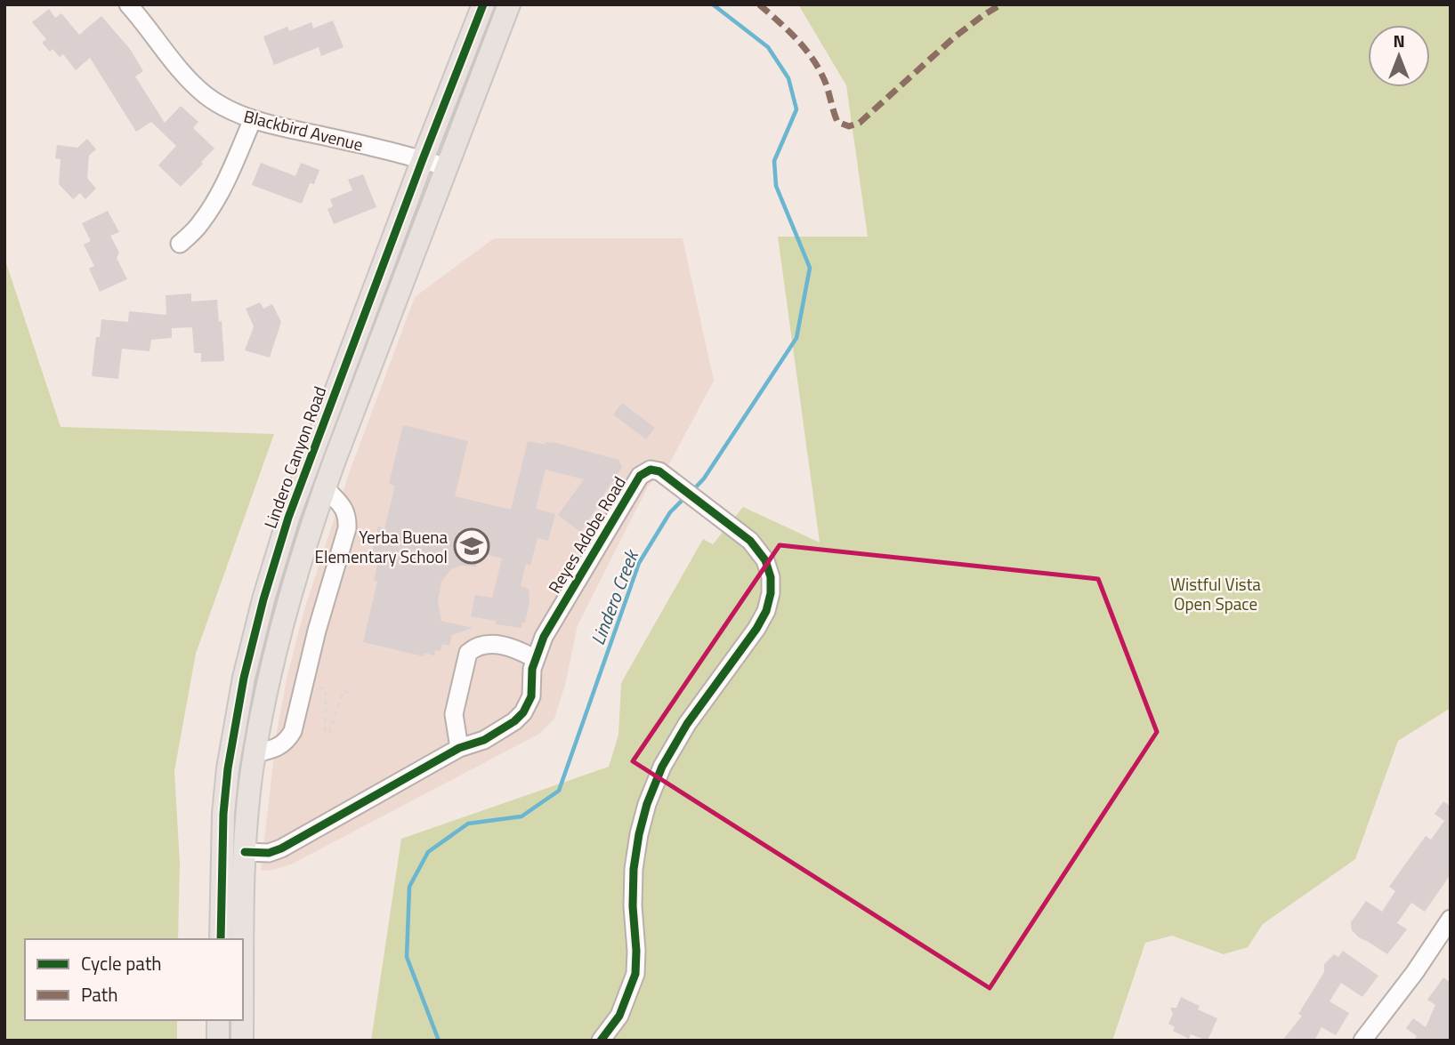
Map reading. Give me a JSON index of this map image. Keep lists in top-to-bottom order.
{
  "streets": {
    "main road": ["Lindero Canyon Road"],
    "street": ["Blackbird Avenue", "Reyes Adobe Road"]
  },
  "crossings": [
    ["Blackbird Avenue", "Lindero Canyon Road"]
  ],
  "water": ["Lindero Creek"],
  "parks": ["Wistful Vista Open Space"],
  "places": {
    "school or university": ["Yerba Buena Elementary School"]
  },
  "legend": ["Cycle path", "Path"],
  "north": "top"
}
